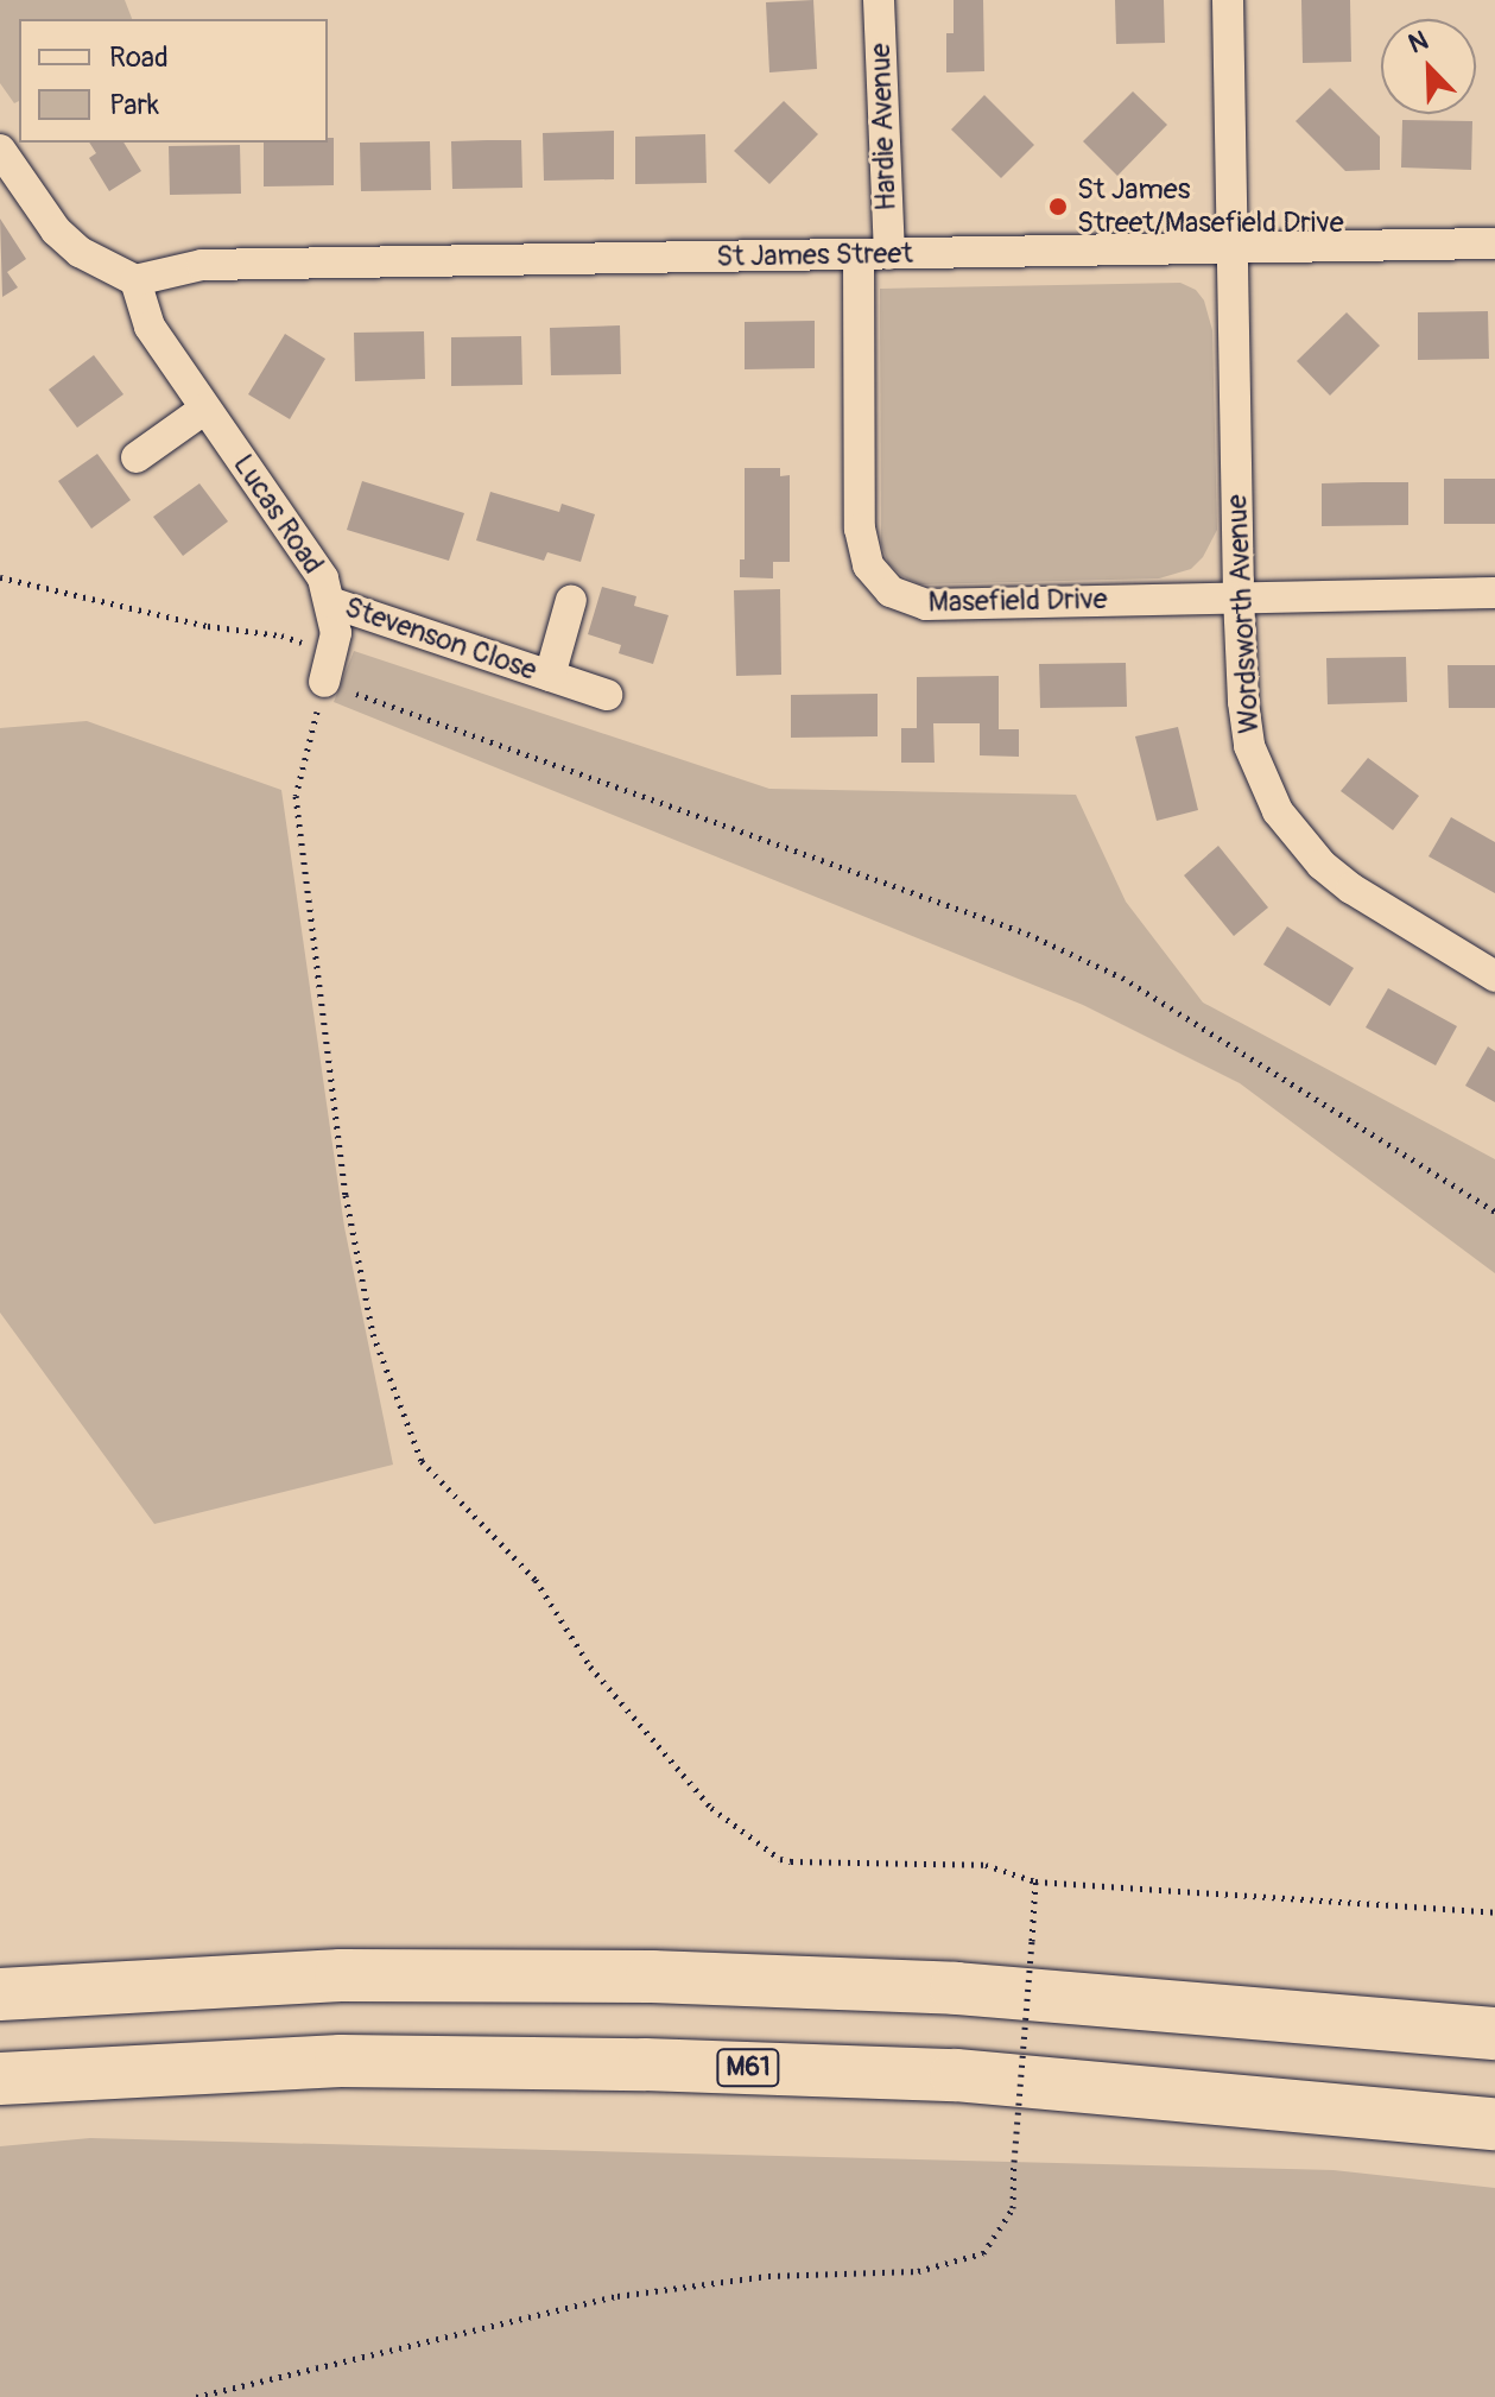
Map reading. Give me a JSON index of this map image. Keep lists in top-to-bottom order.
{
  "streets": {
    "highway": ["M61"],
    "street": [
      "Hardie Avenue",
      "St James Street",
      "Lucas Road",
      "Masefield Drive",
      "Wordsworth Avenue",
      "Stevenson Close"
    ]
  },
  "crossings": [
    ["Hardie Avenue", "St James Street"],
    ["Hardie Avenue", "Masefield Drive"],
    ["St James Street", "Lucas Road"],
    ["St James Street", "Masefield Drive"],
    ["St James Street", "Wordsworth Avenue"],
    ["Lucas Road", "Stevenson Close"],
    ["Masefield Drive", "Wordsworth Avenue"]
  ],
  "places": ["St James Street/Masefield Drive"],
  "legend": ["Road", "Park"],
  "north": "top left"
}
